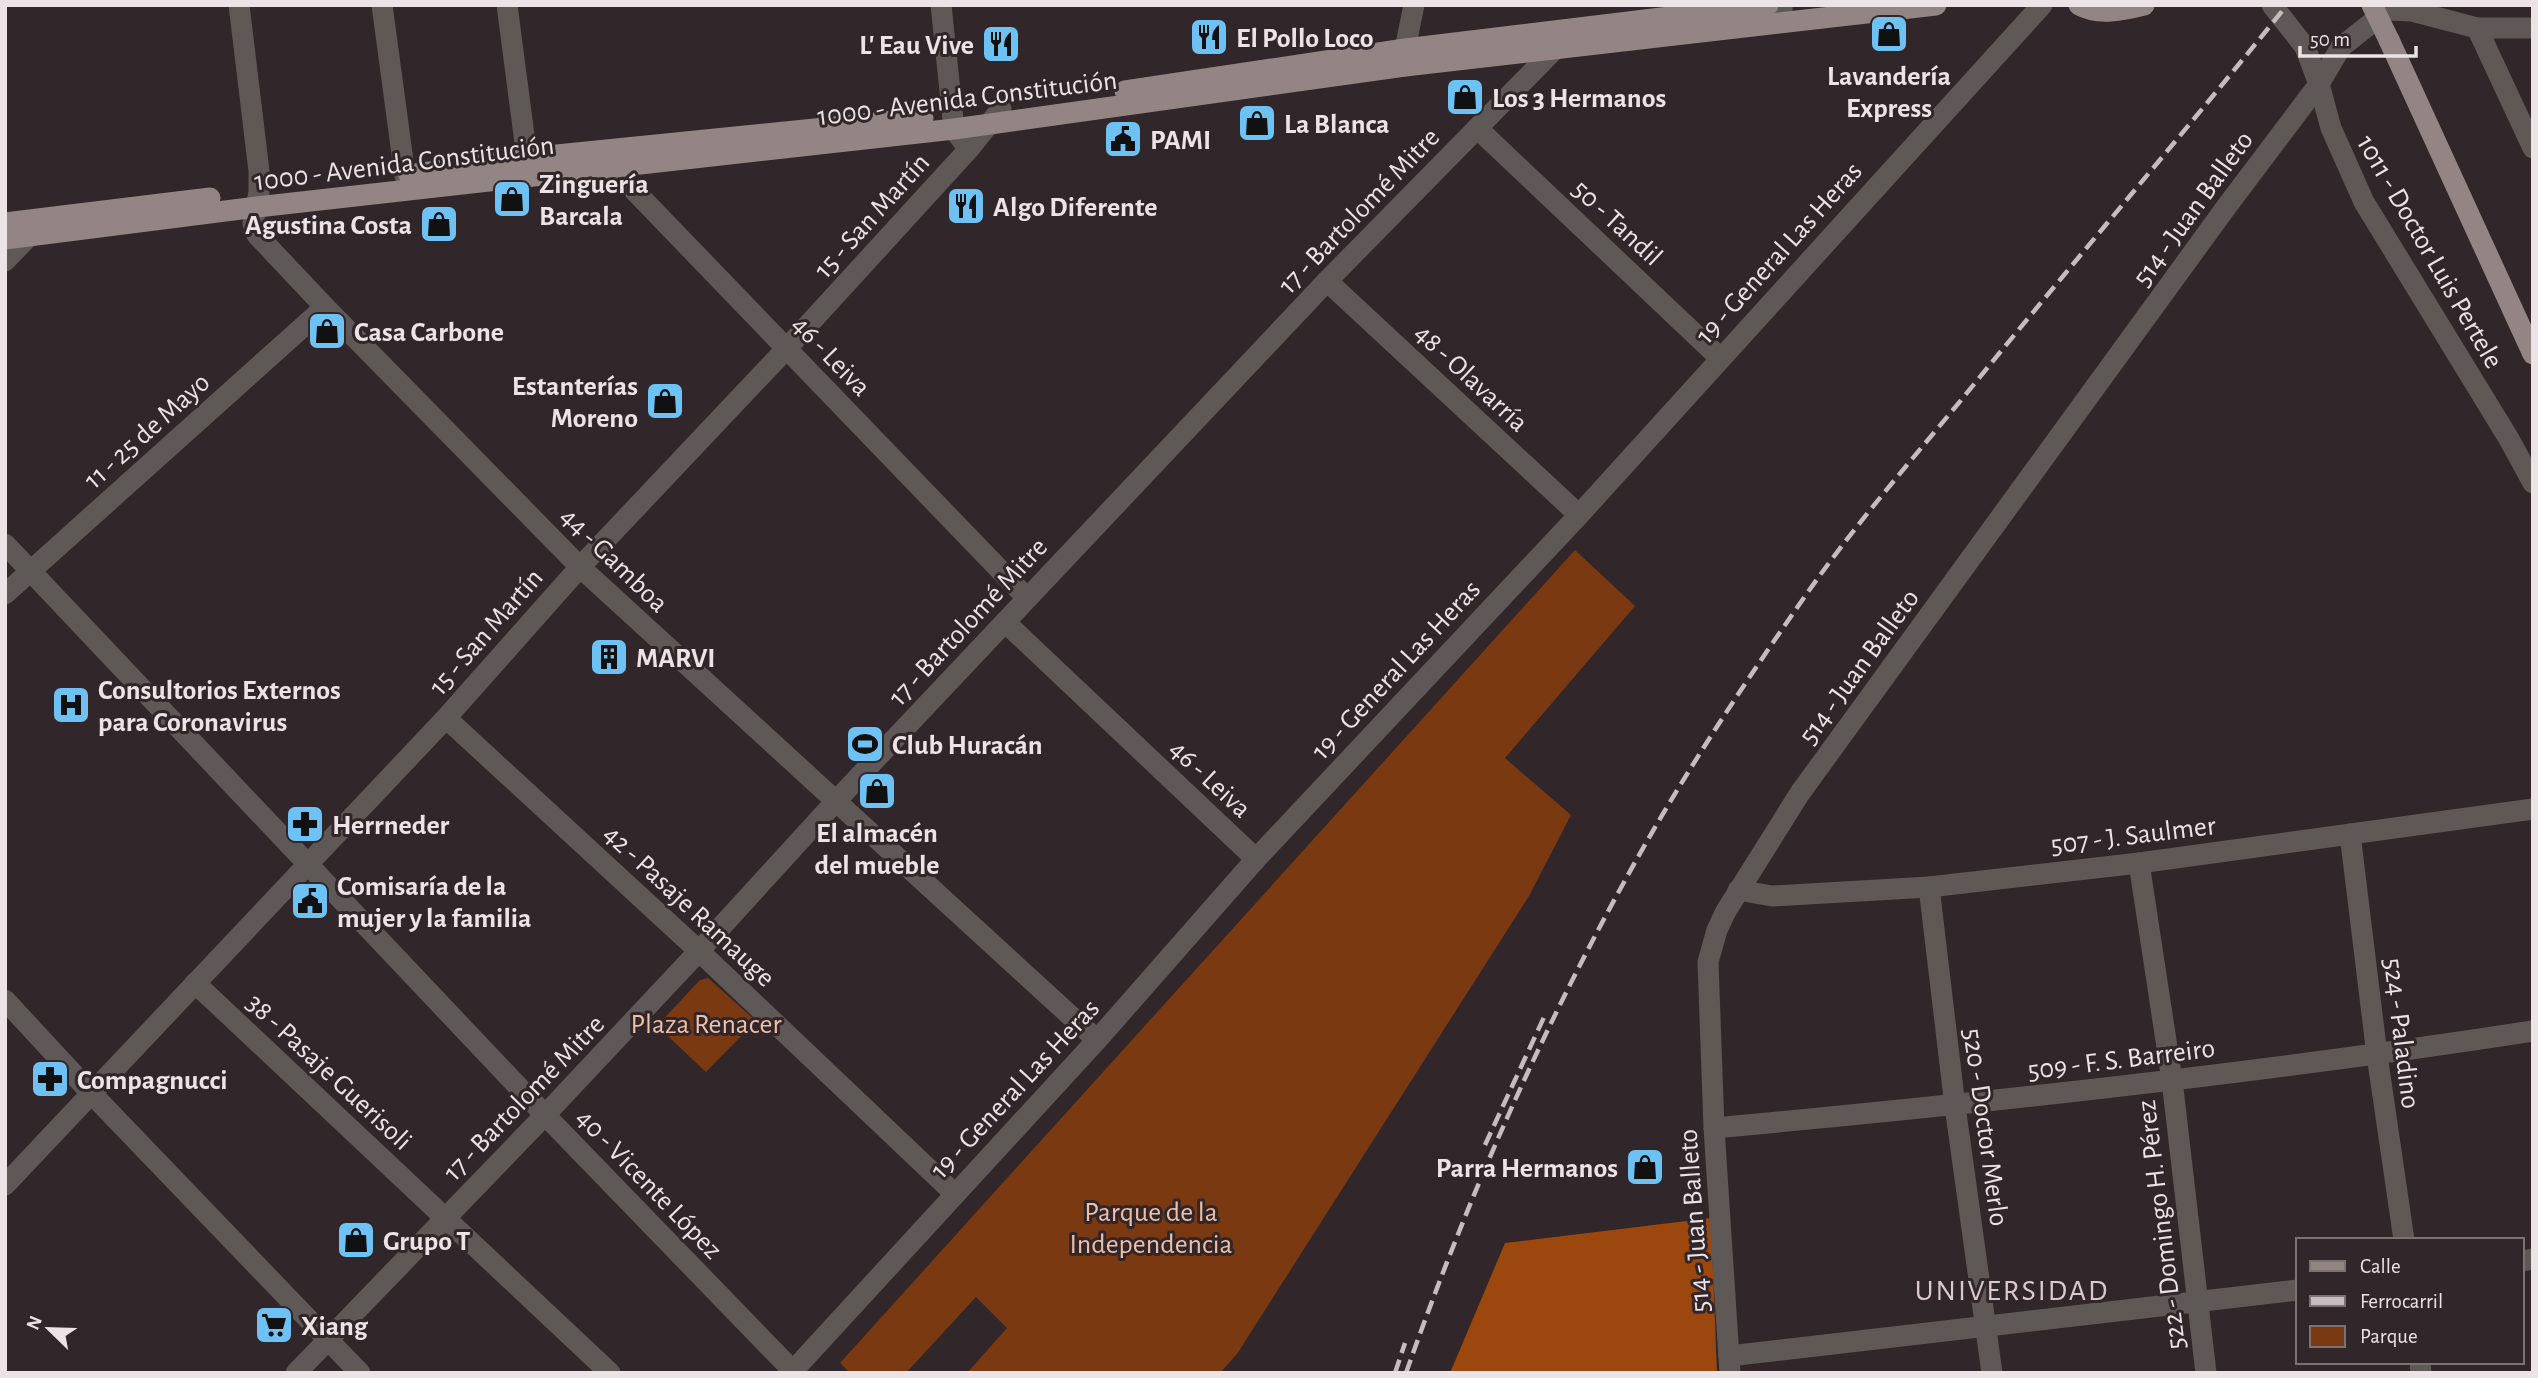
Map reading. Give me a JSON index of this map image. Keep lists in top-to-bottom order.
{
  "streets": {
    "main road": ["1000 - Avenida Constitución"],
    "street": [
      "514 - Juan Balleto",
      "17 - Bartolomé Mitre",
      "15 - San Martín",
      "50 - Tandil",
      "1011 - Doctor Luis Pertele",
      "19 - General Las Heras",
      "46 - Leiva",
      "48 - Olavarría",
      "11 - 25 de Mayo",
      "44 - Gamboa",
      "507 - J. Saulmer",
      "42 - Pasaje Ramauge",
      "524 - Paladino",
      "509 - F. S. Barreiro",
      "38 - Pasaje Guerisoli",
      "520 - Doctor Merlo",
      "40 - Vicente López",
      "522 - Domingo H. Pérez"
    ]
  },
  "crossings": [
    ["1000 - Avenida Constitución", "17 - Bartolomé Mitre"],
    ["1000 - Avenida Constitución", "15 - San Martín"],
    ["1000 - Avenida Constitución", "46 - Leiva"],
    ["1000 - Avenida Constitución", "44 - Gamboa"],
    ["514 - Juan Balleto", "1011 - Doctor Luis Pertele"],
    ["514 - Juan Balleto", "507 - J. Saulmer"],
    ["514 - Juan Balleto", "509 - F. S. Barreiro"],
    ["17 - Bartolomé Mitre", "50 - Tandil"],
    ["17 - Bartolomé Mitre", "46 - Leiva"],
    ["17 - Bartolomé Mitre", "48 - Olavarría"],
    ["17 - Bartolomé Mitre", "44 - Gamboa"],
    ["17 - Bartolomé Mitre", "42 - Pasaje Ramauge"],
    ["17 - Bartolomé Mitre", "38 - Pasaje Guerisoli"],
    ["17 - Bartolomé Mitre", "40 - Vicente López"],
    ["15 - San Martín", "46 - Leiva"],
    ["15 - San Martín", "44 - Gamboa"],
    ["15 - San Martín", "42 - Pasaje Ramauge"],
    ["15 - San Martín", "38 - Pasaje Guerisoli"],
    ["15 - San Martín", "40 - Vicente López"],
    ["50 - Tandil", "19 - General Las Heras"],
    ["19 - General Las Heras", "46 - Leiva"],
    ["19 - General Las Heras", "48 - Olavarría"],
    ["19 - General Las Heras", "44 - Gamboa"],
    ["19 - General Las Heras", "42 - Pasaje Ramauge"],
    ["19 - General Las Heras", "40 - Vicente López"],
    ["11 - 25 de Mayo", "44 - Gamboa"],
    ["11 - 25 de Mayo", "40 - Vicente López"],
    ["507 - J. Saulmer", "524 - Paladino"],
    ["507 - J. Saulmer", "520 - Doctor Merlo"],
    ["507 - J. Saulmer", "522 - Domingo H. Pérez"],
    ["524 - Paladino", "509 - F. S. Barreiro"],
    ["509 - F. S. Barreiro", "520 - Doctor Merlo"],
    ["509 - F. S. Barreiro", "522 - Domingo H. Pérez"]
  ],
  "districts": ["UNIVERSIDAD"],
  "parks": ["Plaza Renacer", "Parque de la Independencia"],
  "places": {
    "shop": [
      "Lavandería Express",
      "Los 3 Hermanos",
      "La Blanca",
      "Zinguería Barcala",
      "Agustina Costa",
      "Casa Carbone",
      "Estanterías Moreno",
      "El almacén del mueble",
      "Parra Hermanos",
      "Grupo T"
    ],
    "restaurant": ["El Pollo Loco", "L' Eau Vive", "Algo Diferente"],
    "public building": ["PAMI", "Comisaría de la mujer y la familia"],
    "building": ["MARVI"],
    "hospital": ["Consultorios Externos para Coronavirus"],
    "sports": ["Club Huracán"],
    "pharmacy": ["Herrneder", "Compagnucci"],
    "supermarket": ["Xiang"]
  },
  "legend": ["Calle", "Ferrocarril", "Parque"],
  "scale_bar": "50 m",
  "north": "top left"
}
